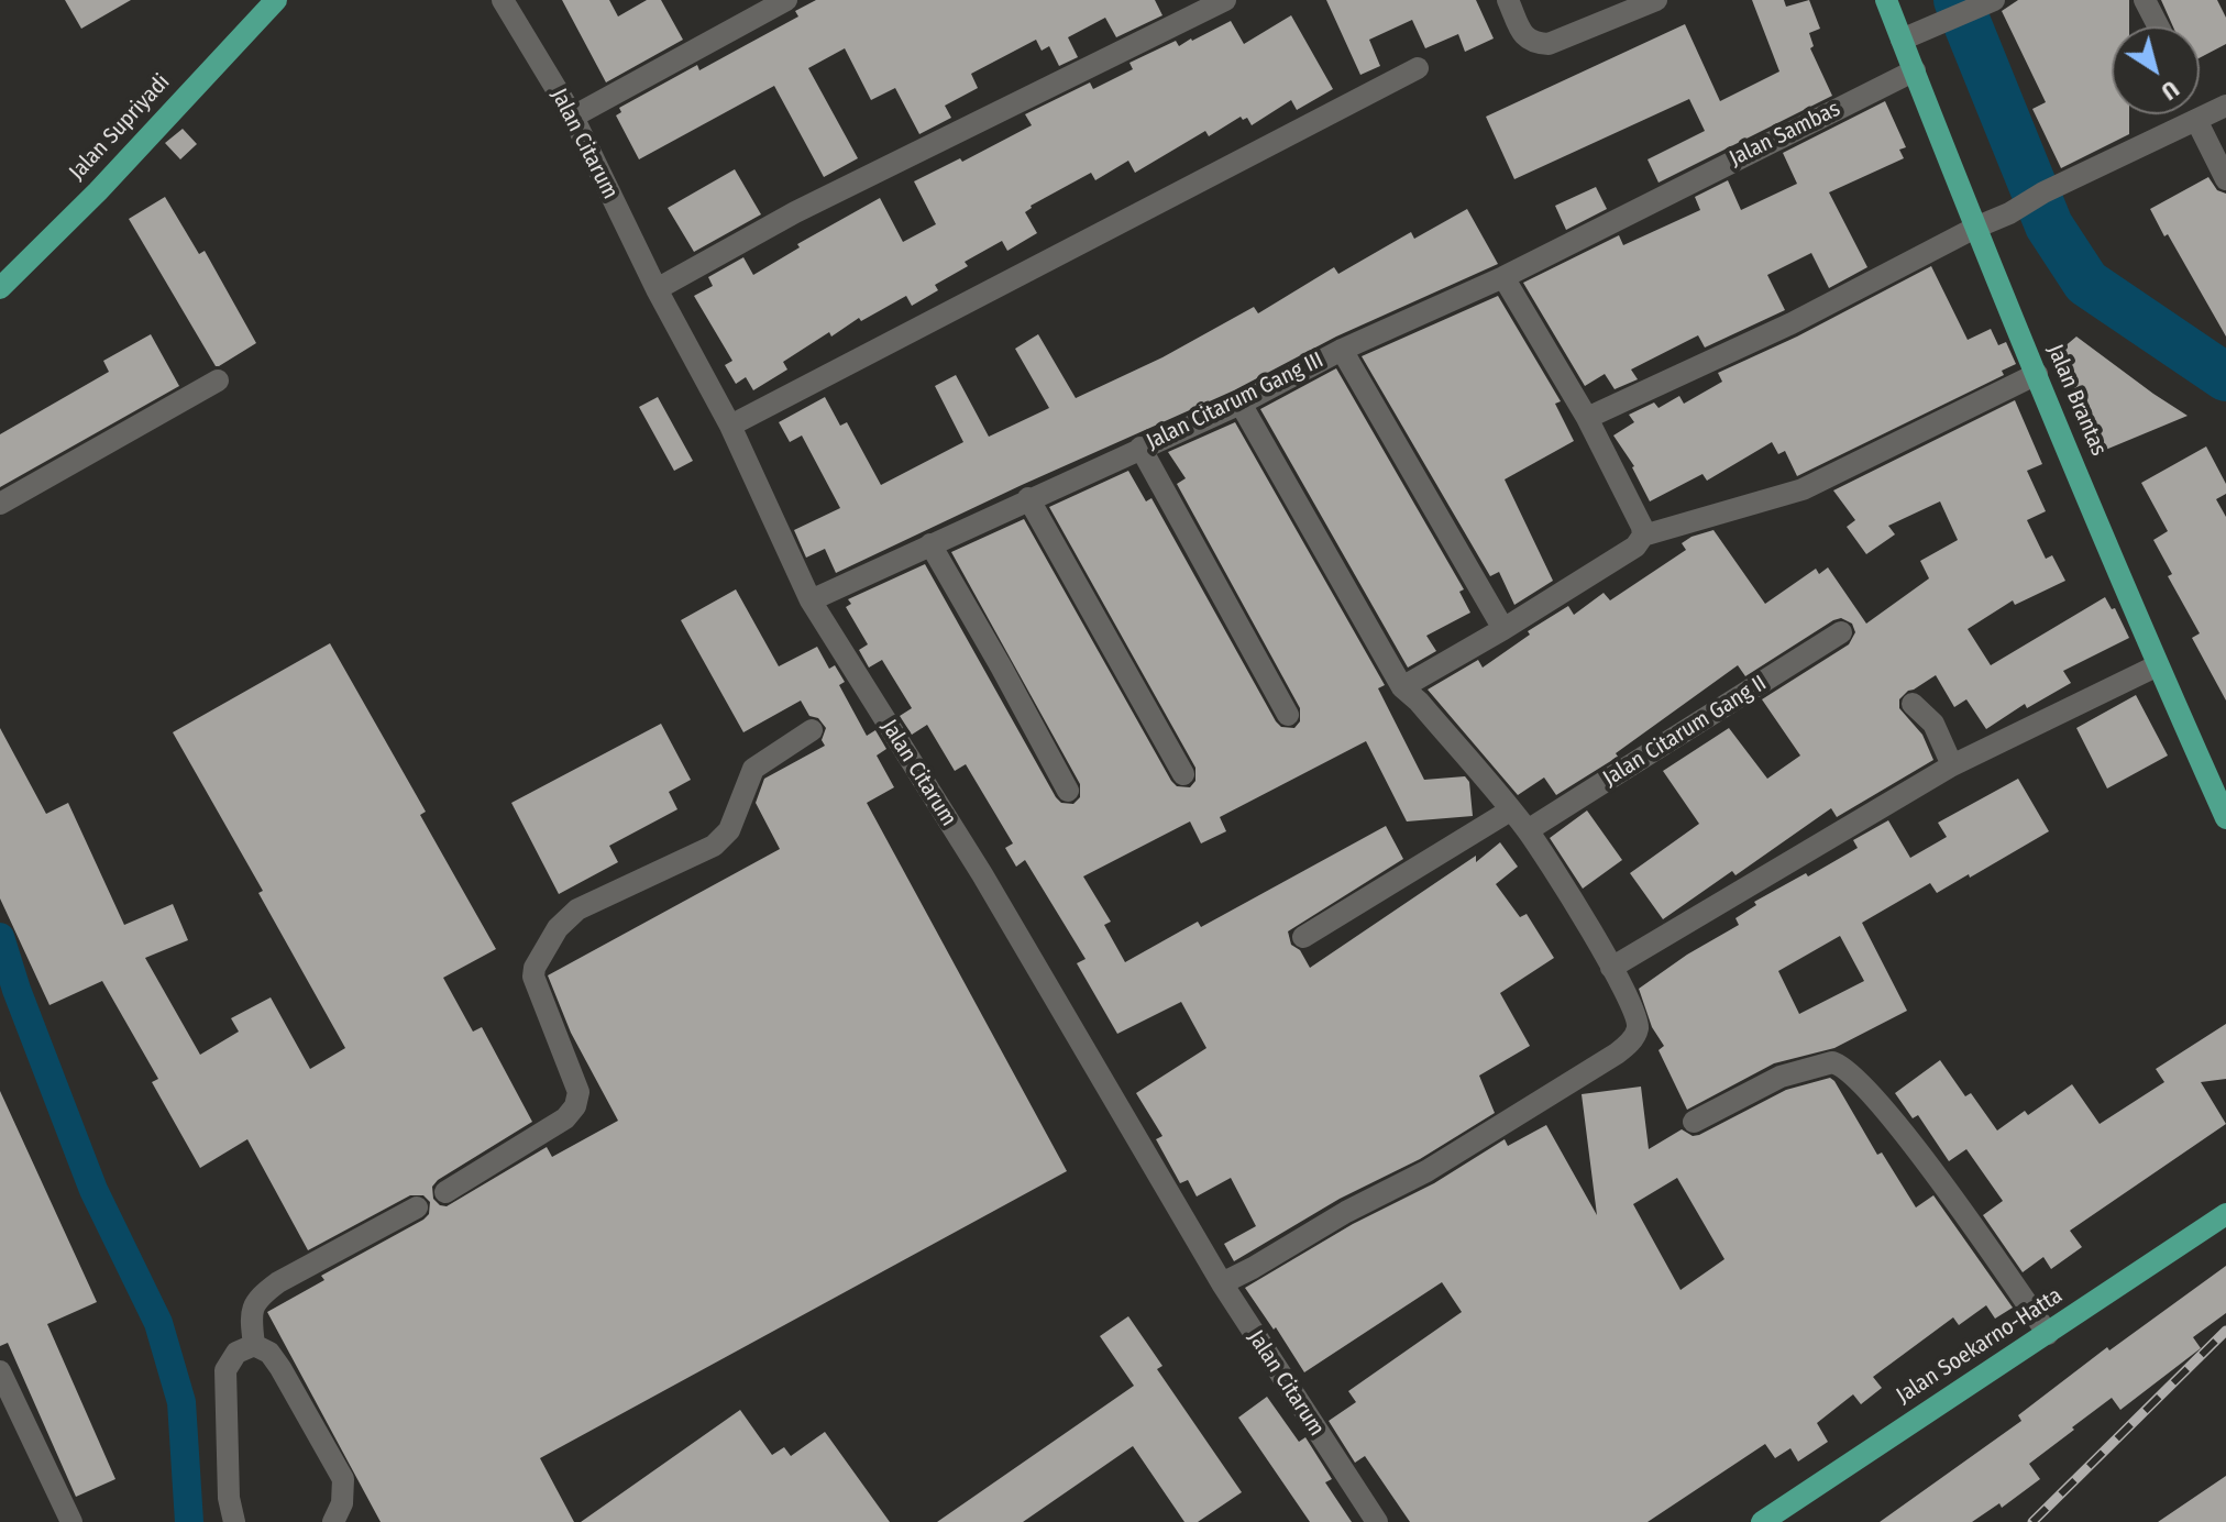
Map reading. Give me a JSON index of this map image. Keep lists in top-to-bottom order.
{
  "streets": {
    "main road": ["Jalan Supriyadi", "Jalan Brantas", "Jalan Soekarno-Hatta"],
    "street": [
      "Jalan Sambas",
      "Jalan Citarum",
      "Jalan Citarum Gang III",
      "Jalan Citarum Gang II"
    ]
  },
  "crossings": [
    ["Jalan Sambas", "Jalan Brantas"],
    ["Jalan Sambas", "Jalan Citarum Gang III"],
    ["Jalan Citarum", "Jalan Citarum Gang III"]
  ],
  "north": "bottom right"
}
